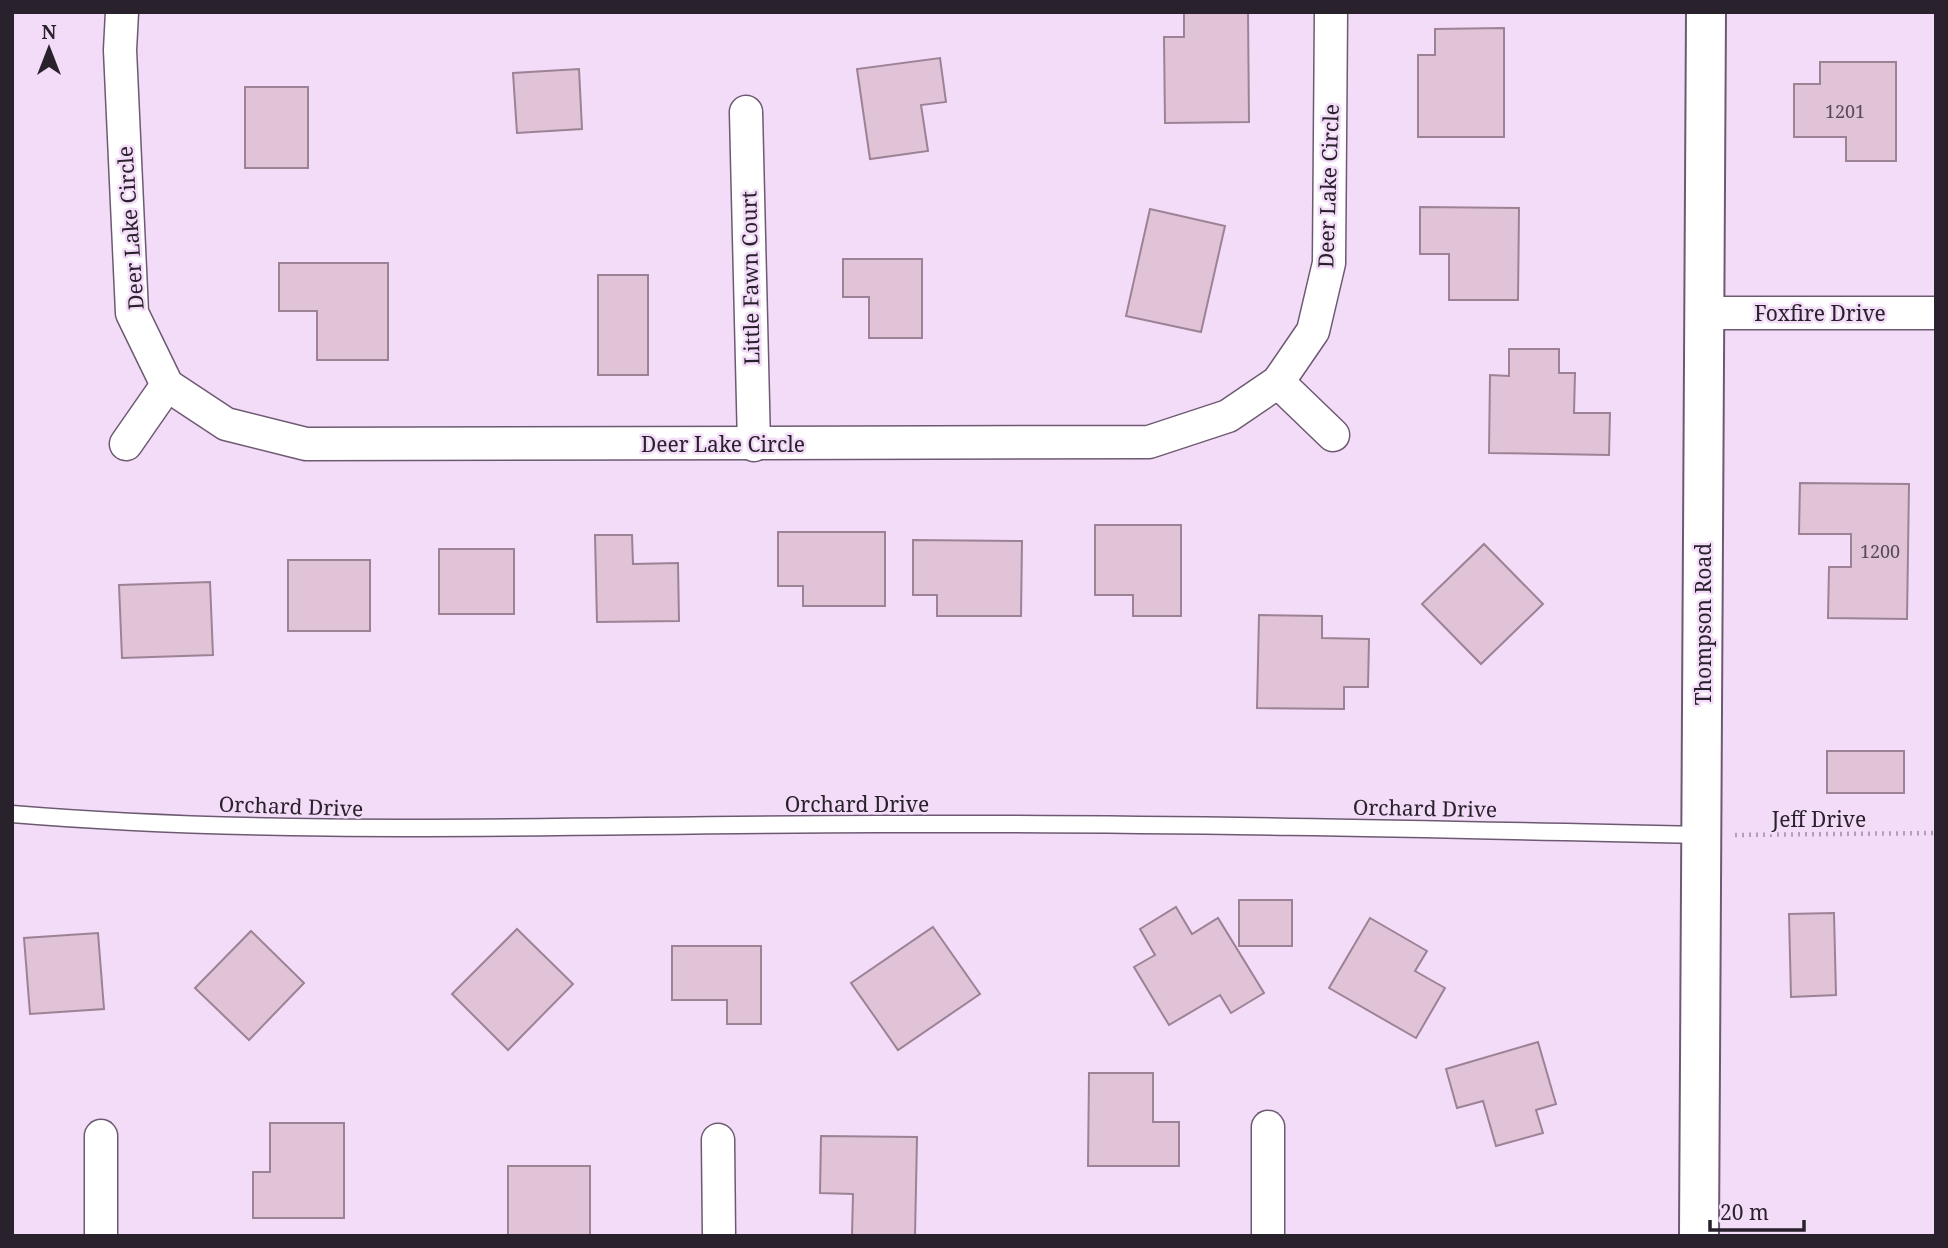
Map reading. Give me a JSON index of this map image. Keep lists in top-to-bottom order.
{
  "streets": {
    "street": [
      "Deer Lake Circle",
      "Little Fawn Court",
      "Foxfire Drive",
      "Thompson Road"
    ],
    "lane": ["Orchard Drive"],
    "path": ["Jeff Drive"]
  },
  "crossings": [
    ["Deer Lake Circle", "Little Fawn Court"],
    ["Foxfire Drive", "Thompson Road"],
    ["Thompson Road", "Orchard Drive"],
    ["Thompson Road", "Jeff Drive"],
    ["Orchard Drive", "Jeff Drive"]
  ],
  "house_numbers": ["1201", "1200"],
  "scale_bar": "20 m",
  "north": "top"
}
